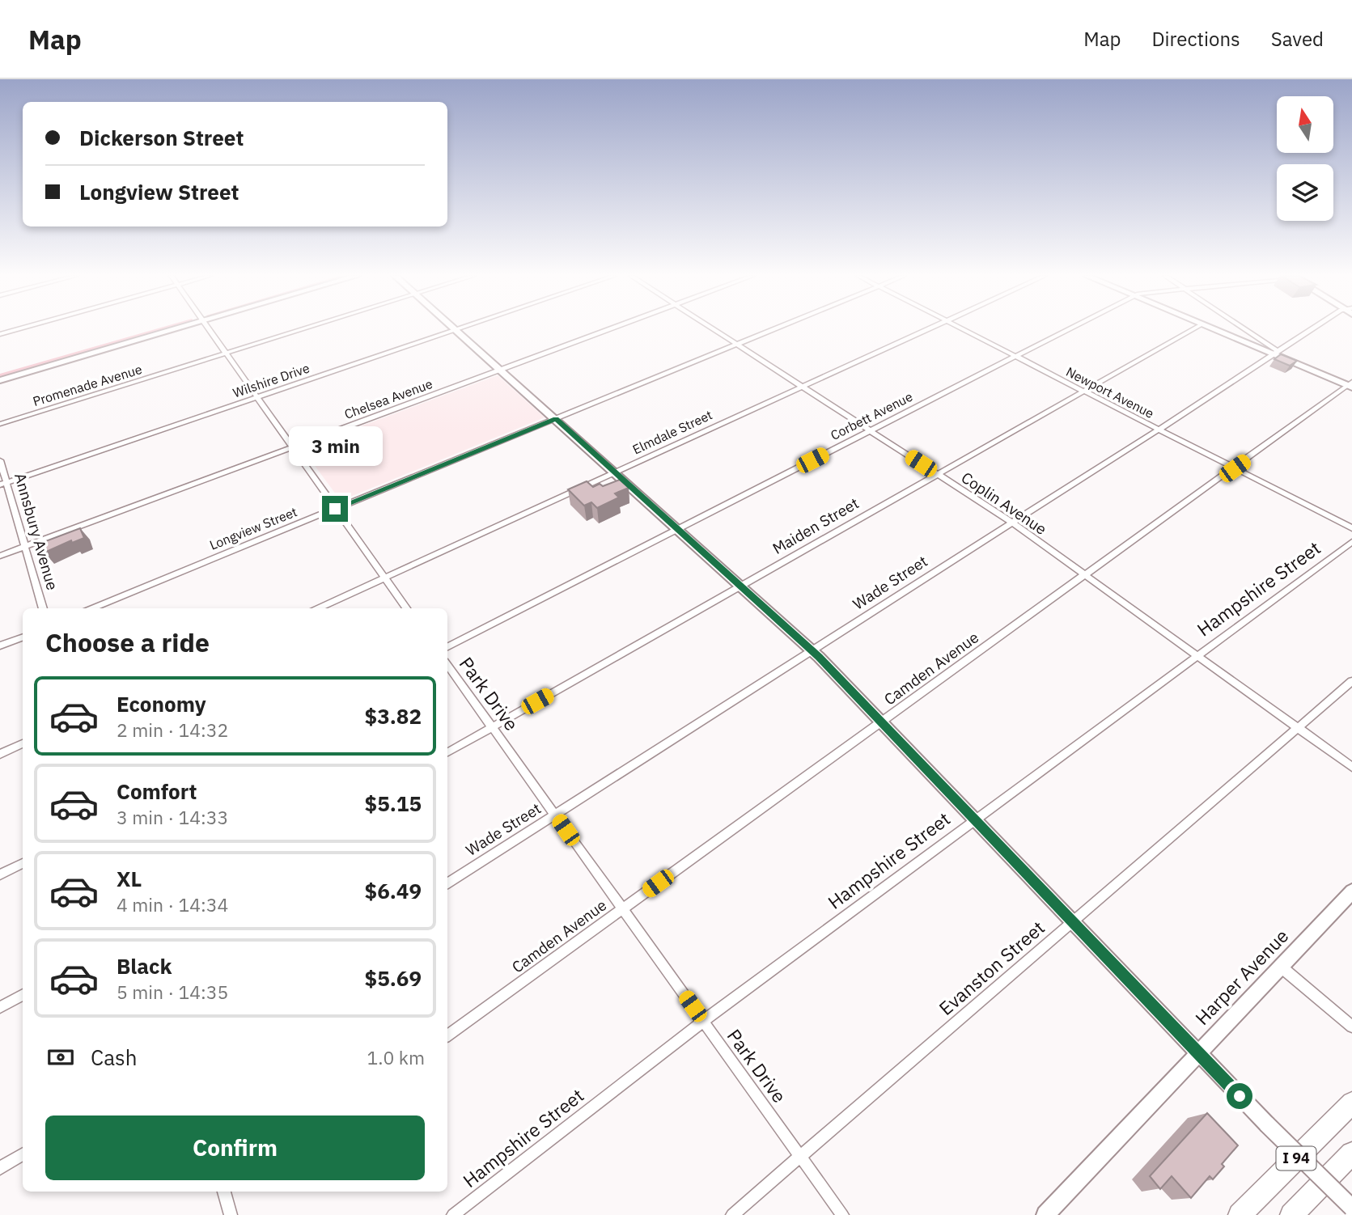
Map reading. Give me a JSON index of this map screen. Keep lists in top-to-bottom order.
{
  "streets": {
    "highway": ["I 94"],
    "street": [
      "Wilshire Drive",
      "Promenade Avenue",
      "Newport Avenue",
      "Chelsea Avenue",
      "Corbett Avenue",
      "Elmdale Street",
      "Coplin Avenue",
      "Maiden Street",
      "Longview Street",
      "Annsbury Avenue",
      "Wade Street",
      "Hampshire Street",
      "Camden Avenue",
      "Park Drive",
      "Evanston Street",
      "Harper Avenue"
    ]
  },
  "crossings": [
    ["Wilshire Drive", "Annsbury Avenue"],
    ["Newport Avenue", "Corbett Avenue"],
    ["Newport Avenue", "Maiden Street"],
    ["Newport Avenue", "Wade Street"],
    ["Newport Avenue", "Camden Avenue"],
    ["Chelsea Avenue", "Annsbury Avenue"],
    ["Corbett Avenue", "Coplin Avenue"],
    ["Elmdale Street", "Coplin Avenue"],
    ["Coplin Avenue", "Maiden Street"],
    ["Coplin Avenue", "Longview Street"],
    ["Coplin Avenue", "Wade Street"],
    ["Coplin Avenue", "Hampshire Street"],
    ["Coplin Avenue", "Camden Avenue"],
    ["Coplin Avenue", "Evanston Street"],
    ["Maiden Street", "Park Drive"],
    ["Wade Street", "Park Drive"],
    ["Hampshire Street", "Park Drive"],
    ["Camden Avenue", "Park Drive"],
    ["Park Drive", "Evanston Street"]
  ],
  "north": "top",
  "page": {
    "header": "Map",
    "nav": ["Map", "Directions", "Saved"],
    "banner": ["Dickerson Street", "Longview Street"],
    "bubble": "3 min",
    "heading": "Choose a ride",
    "list": [
      {
        "name": "Economy",
        "note": "2 min · 14:32",
        "value": "$3.82"
      },
      {
        "name": "Comfort",
        "note": "3 min · 14:33",
        "value": "$5.15"
      },
      {
        "name": "XL",
        "note": "4 min · 14:34",
        "value": "$6.49"
      },
      {
        "name": "Black",
        "note": "5 min · 14:35",
        "value": "$5.69"
      }
    ],
    "pay": ["Cash", "1.0 km"],
    "buttons": "Confirm"
  }
}
